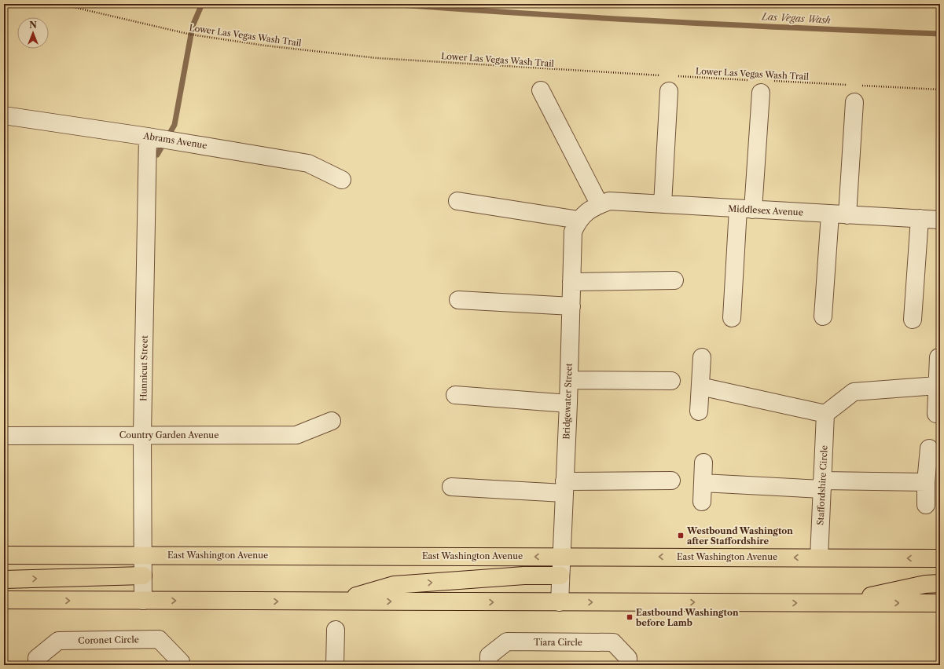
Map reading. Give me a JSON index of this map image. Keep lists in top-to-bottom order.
{
  "streets": {
    "main road": ["East Washington Avenue"],
    "street": [
      "Abrams Avenue",
      "Middlesex Avenue",
      "Hunnicut Street",
      "Bridgewater Street",
      "Country Garden Avenue",
      "Staffordshire Circle",
      "Coronet Circle",
      "Tiara Circle"
    ],
    "path": ["Lower Las Vegas Wash Trail"]
  },
  "crossings": [
    ["Abrams Avenue", "Hunnicut Street"],
    ["Middlesex Avenue", "Bridgewater Street"],
    ["Hunnicut Street", "Country Garden Avenue"],
    ["Hunnicut Street", "East Washington Avenue"],
    ["Bridgewater Street", "East Washington Avenue"],
    ["Staffordshire Circle", "East Washington Avenue"]
  ],
  "water": ["Las Vegas Wash"],
  "places": {
    "transit": ["Westbound Washington after Staffordshire", "Eastbound Washington before Lamb"]
  },
  "north": "top"
}
